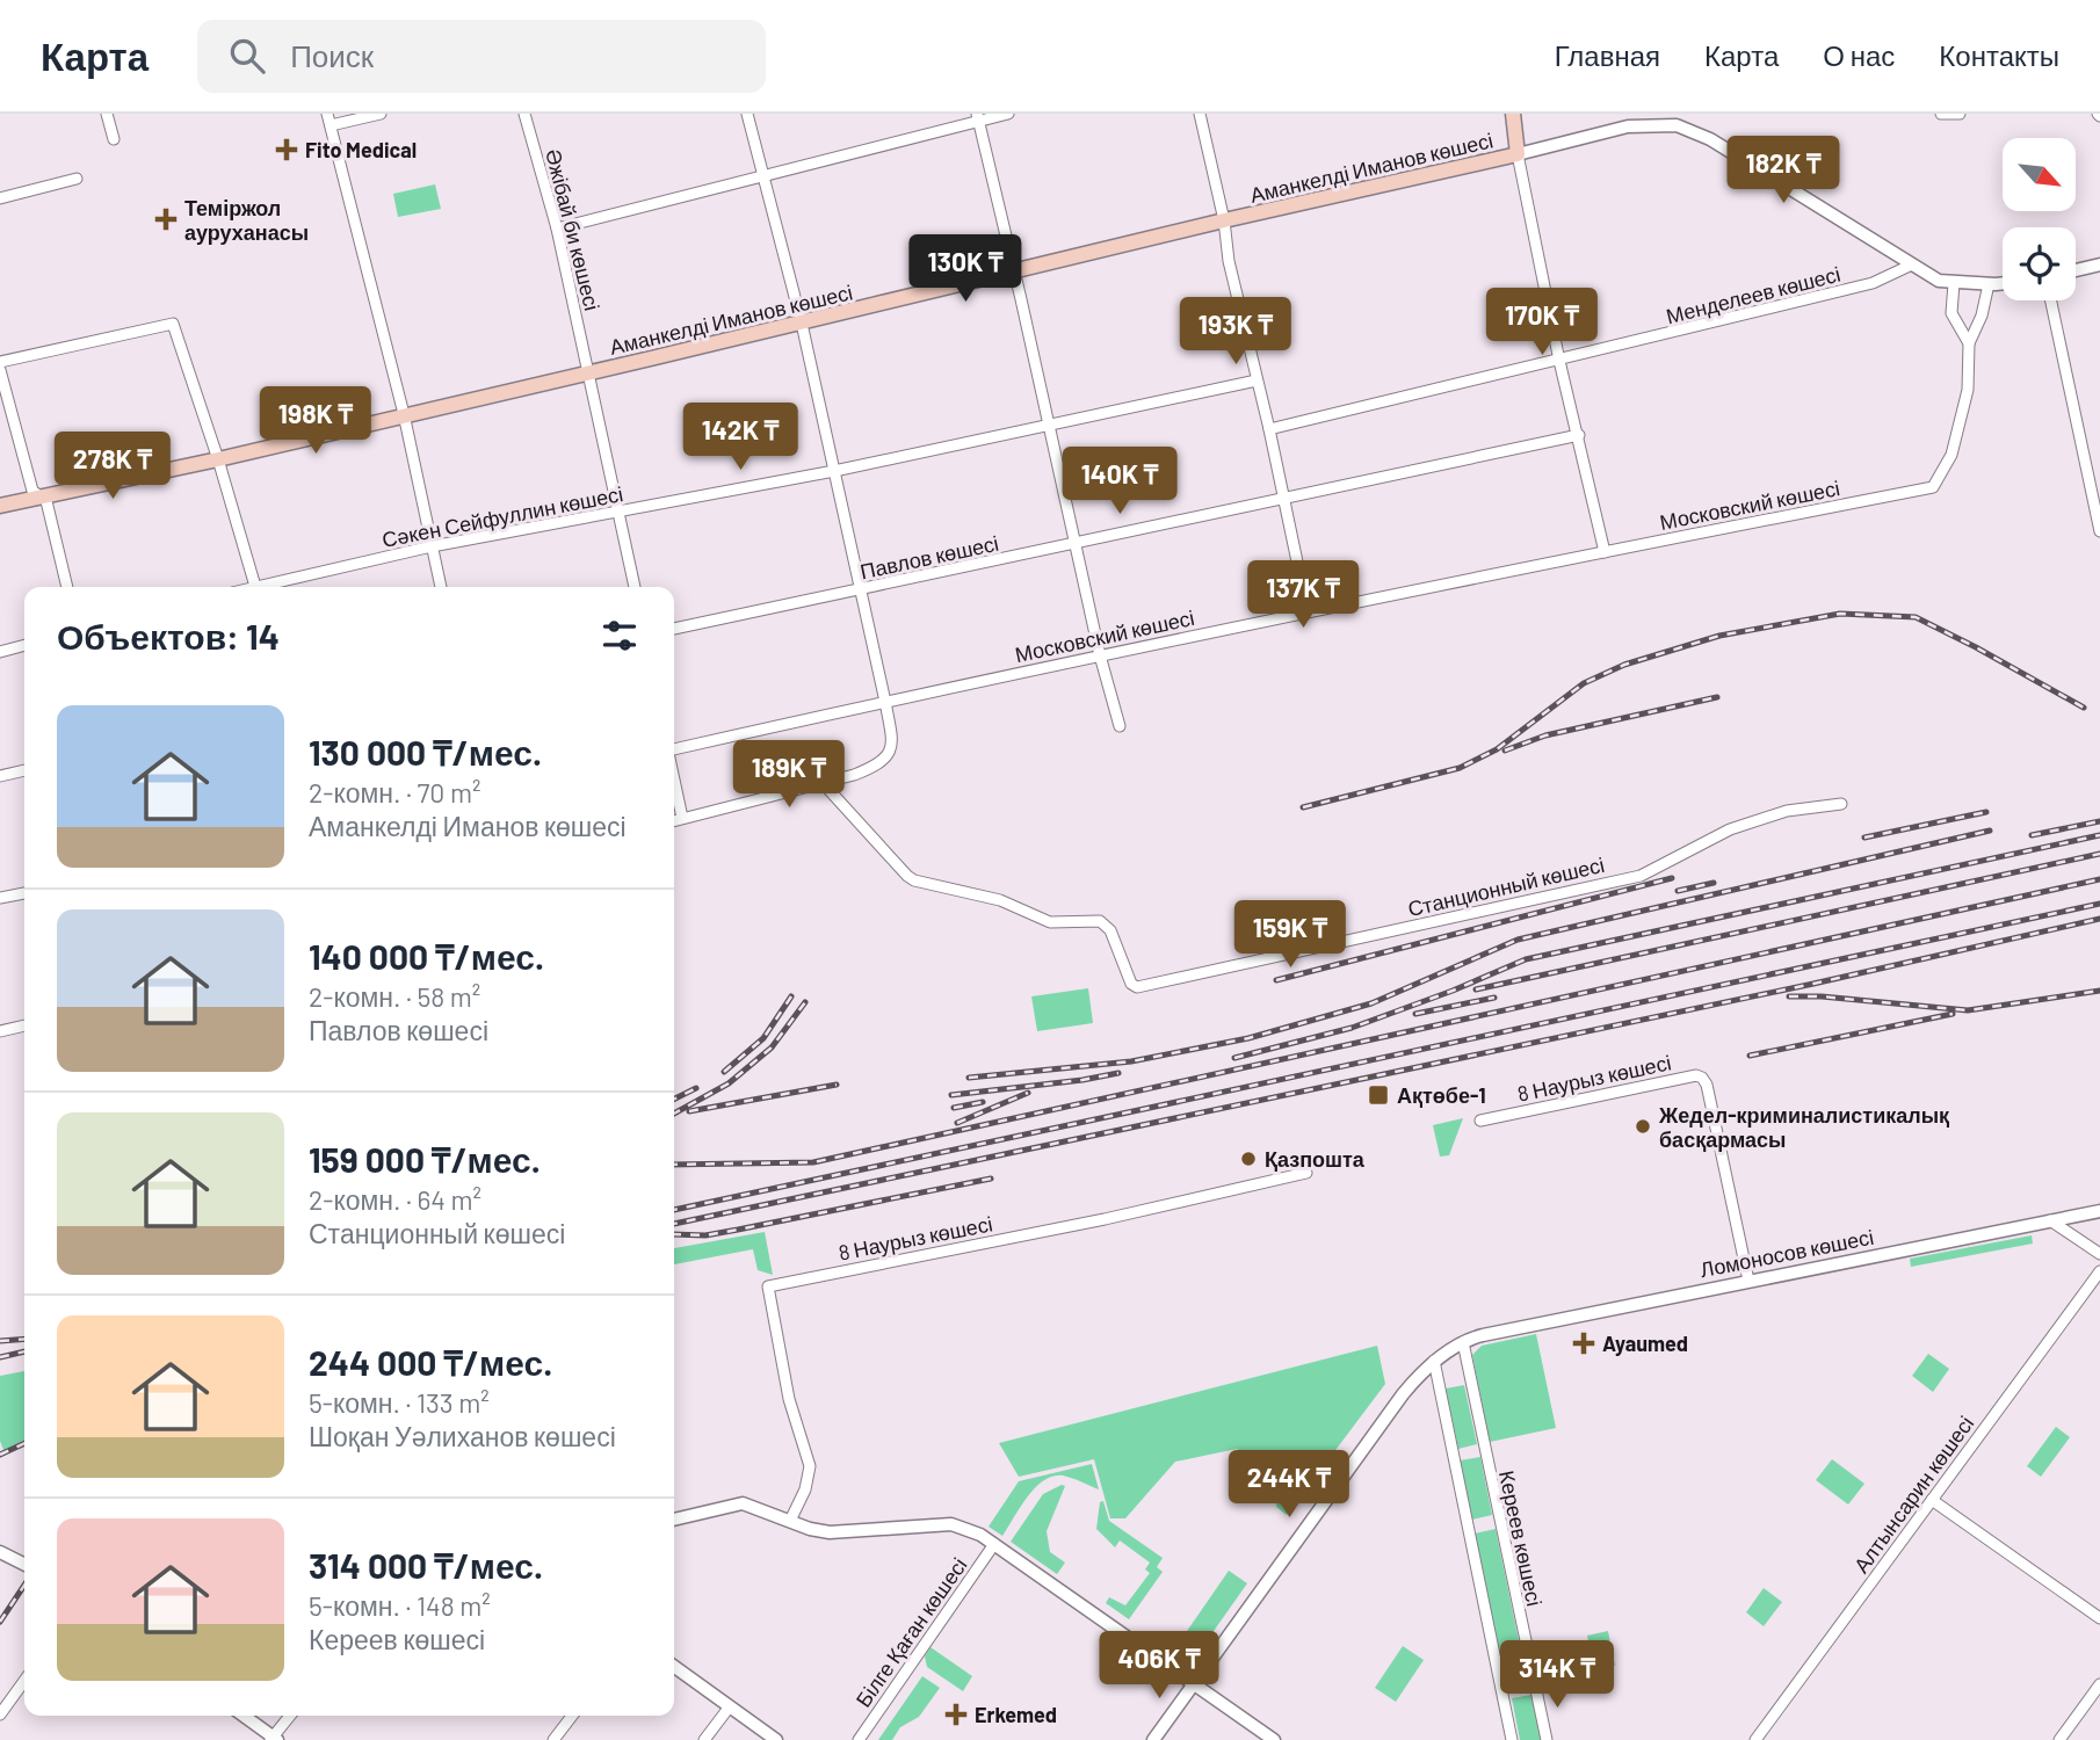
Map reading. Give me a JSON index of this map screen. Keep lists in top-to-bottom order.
{
  "streets": {
    "main road": ["Аманкелді Иманов көшесі"],
    "street": [
      "Әжібай би көшесі",
      "Менделеев көшесі",
      "Московский көшесі",
      "Сәкен Сейфуллин көшесі",
      "Павлов көшесі",
      "Станционный көшесі",
      "8 Наурыз көшесі",
      "Ломоносов көшесі",
      "Алтынсарин көшесі",
      "Кереев көшесі",
      "Білге Қаған көшесі"
    ]
  },
  "crossings": [
    ["Аманкелді Иманов көшесі", "Әжібай би көшесі"],
    ["Әжібай би көшесі", "Сәкен Сейфуллин көшесі"],
    ["8 Наурыз көшесі", "Ломоносов көшесі"],
    ["Ломоносов көшесі", "Кереев көшесі"]
  ],
  "places": {
    "health": [
      "Fito Medical",
      "Теміржол ауруханасы",
      "Ayaumed",
      "Erkemed"
    ],
    "transit": ["Ақтөбе-1"],
    "other": ["Жедел-криминалистикалық басқармасы", "Қазпошта"]
  },
  "north": "bottom right",
  "page": {
    "header": "Карта",
    "search": "Поиск",
    "nav": [
      "Главная",
      "Карта",
      "О нас",
      "Контакты"
    ],
    "price": [
      "182K ₸",
      "130K ₸",
      "170K ₸",
      "193K ₸",
      "198K ₸",
      "142K ₸",
      "278K ₸",
      "140K ₸",
      "137K ₸",
      "189K ₸",
      "159K ₸",
      "244K ₸",
      "406K ₸",
      "314K ₸"
    ],
    "heading": "Объектов: 14",
    "list": [
      {
        "name": "130 000 ₸/мес.",
        "note": "2-комн. · 70 m² · Аманкелді Иманов көшесі"
      },
      {
        "name": "140 000 ₸/мес.",
        "note": "2-комн. · 58 m² · Павлов көшесі"
      },
      {
        "name": "159 000 ₸/мес.",
        "note": "2-комн. · 64 m² · Станционный көшесі"
      },
      {
        "name": "244 000 ₸/мес.",
        "note": "5-комн. · 133 m² · Шоқан Уәлиханов көшесі"
      },
      {
        "name": "314 000 ₸/мес.",
        "note": "5-комн. · 148 m² · Кереев көшесі"
      }
    ]
  }
}
